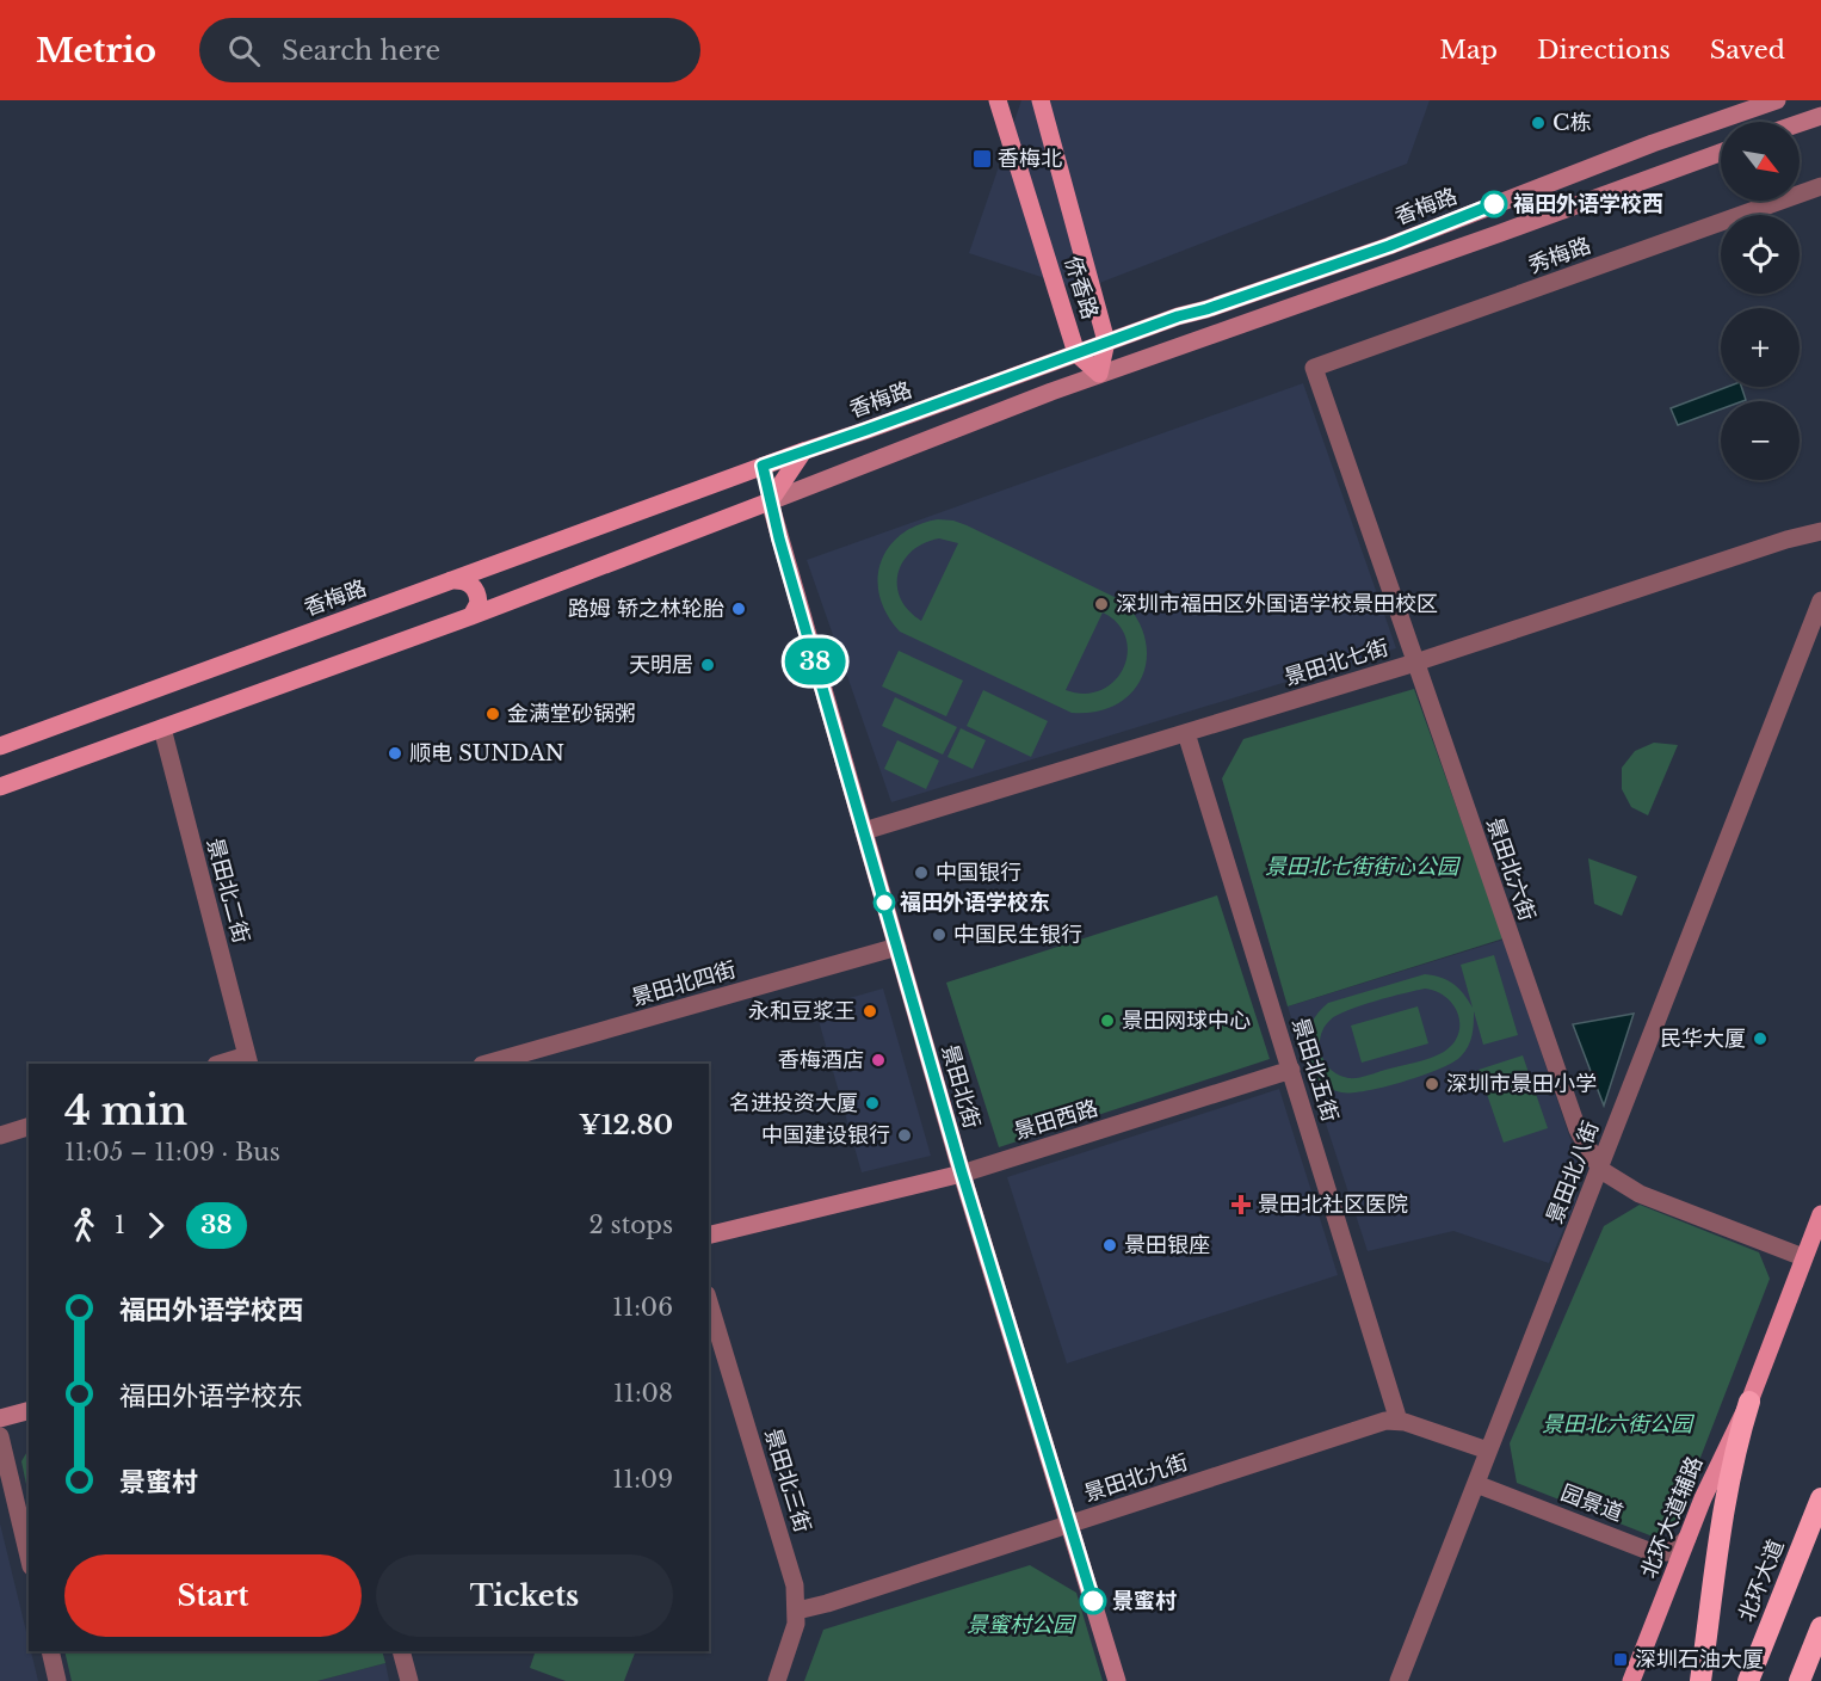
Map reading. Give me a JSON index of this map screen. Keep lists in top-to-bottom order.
{
  "streets": {
    "highway": ["北环大道"],
    "main road": [
      "香梅路",
      "侨香路",
      "景田北街",
      "景田西路",
      "北环大道辅路"
    ],
    "street": [
      "秀梅路",
      "景田北七街",
      "景田北六街",
      "景田北二街",
      "景田北四街",
      "景田北五街",
      "景田北八街",
      "景田北九街",
      "景田北三街",
      "园景道"
    ]
  },
  "crossings": [
    ["香梅路", "侨香路"],
    ["秀梅路", "景田北六街"],
    ["景田北七街", "景田北六街"],
    ["景田北七街", "景田北五街"],
    ["景田北七街", "景田北街"],
    ["景田北六街", "景田北八街"],
    ["景田北六街", "北环大道辅路"],
    ["景田北四街", "景田北街"],
    ["景田北五街", "景田西路"],
    ["景田北五街", "景田北九街"],
    ["景田北街", "景田西路"],
    ["景田北街", "景田北九街"],
    ["景田北八街", "园景道"],
    ["景田北九街", "景田北三街"],
    ["园景道", "北环大道辅路"]
  ],
  "parks": ["景田北七街街心公园", "景田北六街公园", "景蜜村公园"],
  "places": {
    "other": [
      "C栋",
      "福田外语学校西",
      "深圳市福田区外国语学校景田校区",
      "路姆 轿之林轮胎",
      "天明居",
      "金满堂砂锅粥",
      "顺电 SUNDAN",
      "中国银行",
      "福田外语学校东",
      "中国民生银行",
      "永和豆浆王",
      "景田网球中心",
      "民华大厦",
      "香梅酒店",
      "深圳市景田小学",
      "名进投资大厦",
      "中国建设银行",
      "景田银座",
      "景蜜村"
    ],
    "transit": ["香梅北", "深圳石油大厦"],
    "health": ["景田北社区医院"]
  },
  "lines": ["bus line 38"],
  "north": "bottom right",
  "page": {
    "header": "Metrio",
    "search": "Search here",
    "nav": ["Map", "Directions", "Saved"],
    "on_map": "38",
    "map_buttons": ["+", "−"],
    "heading": ["4 min", "11:05 – 11:09 · Bus", "¥12.80"],
    "legs": ["1", "38", "2 stops"],
    "list": [
      {
        "name": "福田外语学校西",
        "value": "11:06"
      },
      {
        "name": "福田外语学校东",
        "value": "11:08"
      },
      {
        "name": "景蜜村",
        "value": "11:09"
      }
    ],
    "buttons": ["Start", "Tickets"]
  }
}
